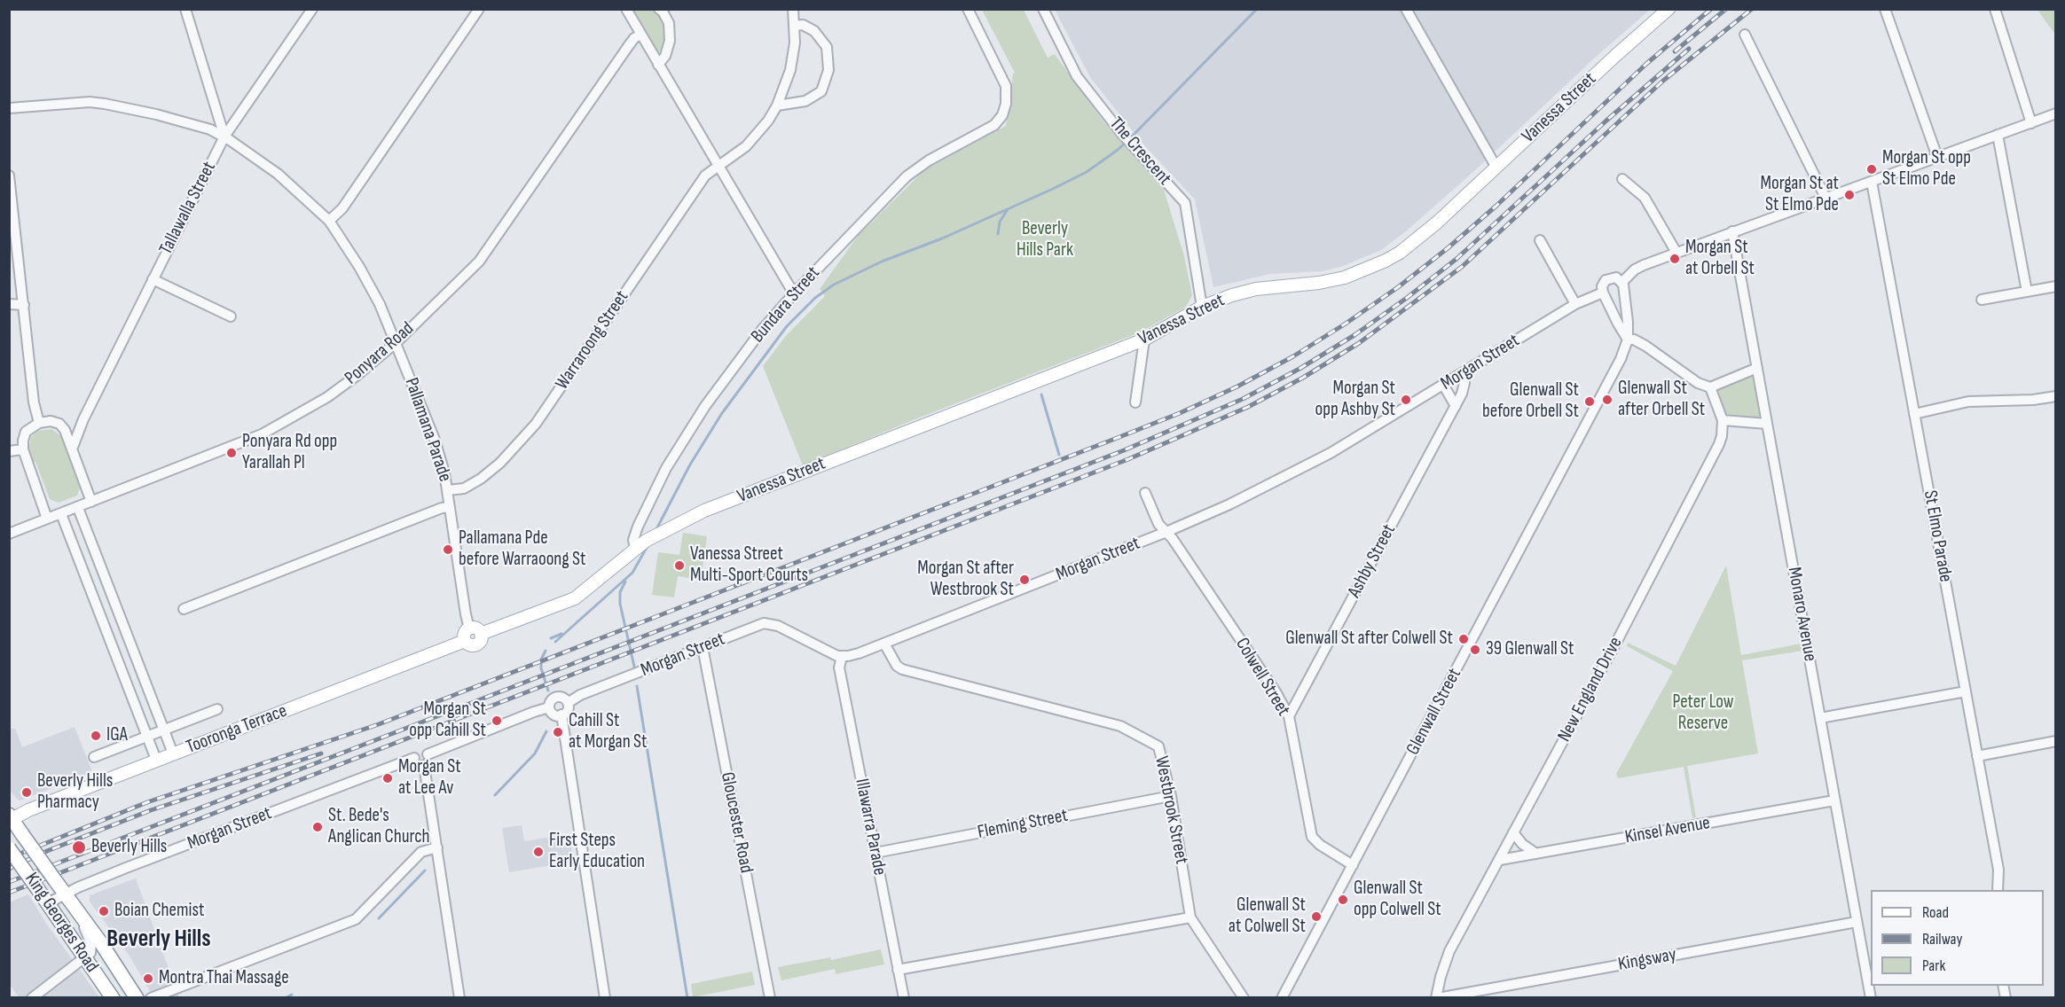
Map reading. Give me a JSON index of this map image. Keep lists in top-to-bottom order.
{
  "streets": {
    "highway": ["King Georges Road"],
    "main road": ["Vanessa Street", "Tooronga Terrace"],
    "street": [
      "The Crescent",
      "Tallawalla Street",
      "Bundara Street",
      "Warraroong Street",
      "Ponyara Road",
      "Morgan Street",
      "Pallamana Parade",
      "St Elmo Parade",
      "Ashby Street",
      "Monaro Avenue",
      "Colwell Street",
      "New England Drive",
      "Glenwall Street",
      "Westbrook Street",
      "Gloucester Road",
      "Fleming Street",
      "Illawarra Parade",
      "Kinsel Avenue",
      "Kingsway"
    ]
  },
  "crossings": [
    ["Vanessa Street", "The Crescent"],
    ["Vanessa Street", "Bundara Street"],
    ["Tallawalla Street", "Pallamana Parade"],
    ["Warraroong Street", "Pallamana Parade"],
    ["Ponyara Road", "Pallamana Parade"],
    ["Morgan Street", "Ashby Street"],
    ["Morgan Street", "Colwell Street"],
    ["Morgan Street", "Westbrook Street"],
    ["Morgan Street", "Gloucester Road"],
    ["Morgan Street", "Illawarra Parade"],
    ["Morgan Street", "King Georges Road"],
    ["Pallamana Parade", "Tooronga Terrace"],
    ["Ashby Street", "Colwell Street"],
    ["Monaro Avenue", "Kinsel Avenue"],
    ["Monaro Avenue", "Kingsway"],
    ["Colwell Street", "Glenwall Street"],
    ["New England Drive", "Kinsel Avenue"],
    ["New England Drive", "Kingsway"],
    ["Tooronga Terrace", "King Georges Road"],
    ["Westbrook Street", "Fleming Street"],
    ["Fleming Street", "Illawarra Parade"]
  ],
  "districts": ["Beverly Hills"],
  "parks": ["Beverly Hills Park", "Peter Low Reserve"],
  "places": [
    "Morgan St opp St Elmo Pde",
    "Morgan St at St Elmo Pde",
    "Morgan St at Orbell St",
    "Morgan St opp Ashby St",
    "Glenwall St after Orbell St",
    "Glenwall St before Orbell St",
    "Ponyara Rd opp Yarallah Pl",
    "Pallamana Pde before Warraoong St",
    "Vanessa Street Multi-Sport Courts",
    "Morgan St after Westbrook St",
    "Glenwall St after Colwell St",
    "39 Glenwall St",
    "Morgan St opp Cahill St",
    "Cahill St at Morgan St",
    "IGA",
    "Morgan St at Lee Av",
    "Beverly Hills Pharmacy",
    "St. Bede's Anglican Church",
    "Beverly Hills",
    "First Steps Early Education",
    "Glenwall St opp Colwell St",
    "Boian Chemist",
    "Glenwall St at Colwell St",
    "Montra Thai Massage"
  ],
  "legend": ["Road", "Railway", "Park"]
}
